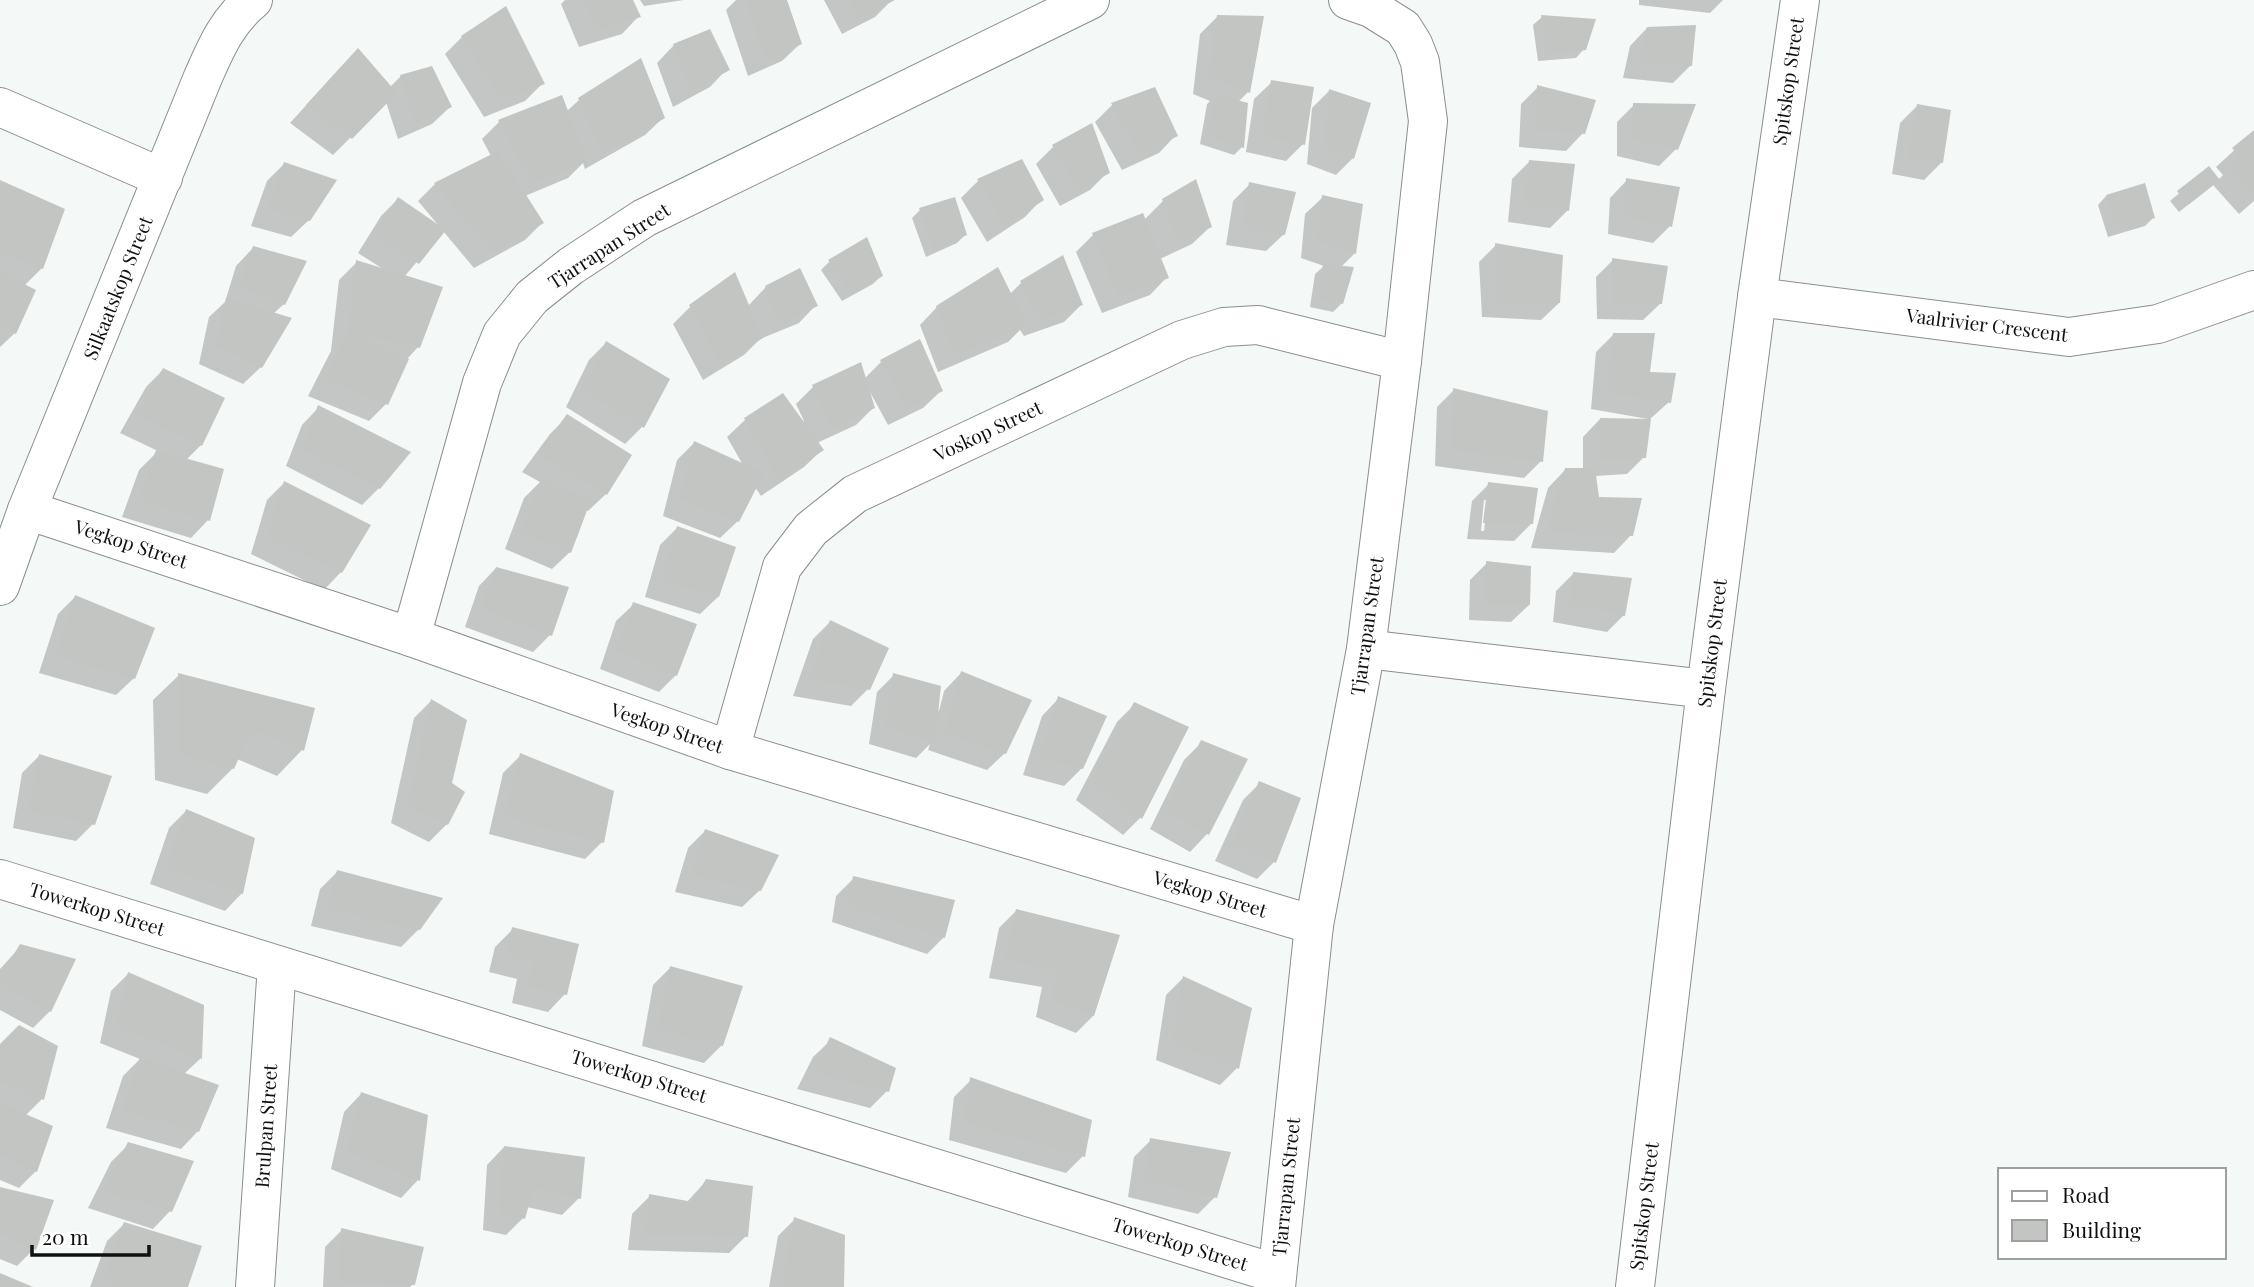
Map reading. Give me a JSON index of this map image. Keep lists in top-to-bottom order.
{
  "streets": {
    "street": [
      "Spitskop Street",
      "Tjarrapan Street",
      "Silkaatskop Street",
      "Vaalrivier Crescent",
      "Voskop Street",
      "Vegkop Street",
      "Towerkop Street",
      "Brulpan Street"
    ]
  },
  "crossings": [
    ["Spitskop Street", "Vaalrivier Crescent"],
    ["Tjarrapan Street", "Voskop Street"],
    ["Tjarrapan Street", "Vegkop Street"],
    ["Tjarrapan Street", "Towerkop Street"],
    ["Silkaatskop Street", "Vegkop Street"],
    ["Voskop Street", "Vegkop Street"],
    ["Towerkop Street", "Brulpan Street"]
  ],
  "legend": ["Road", "Building"],
  "scale_bar": "20 m"
}
